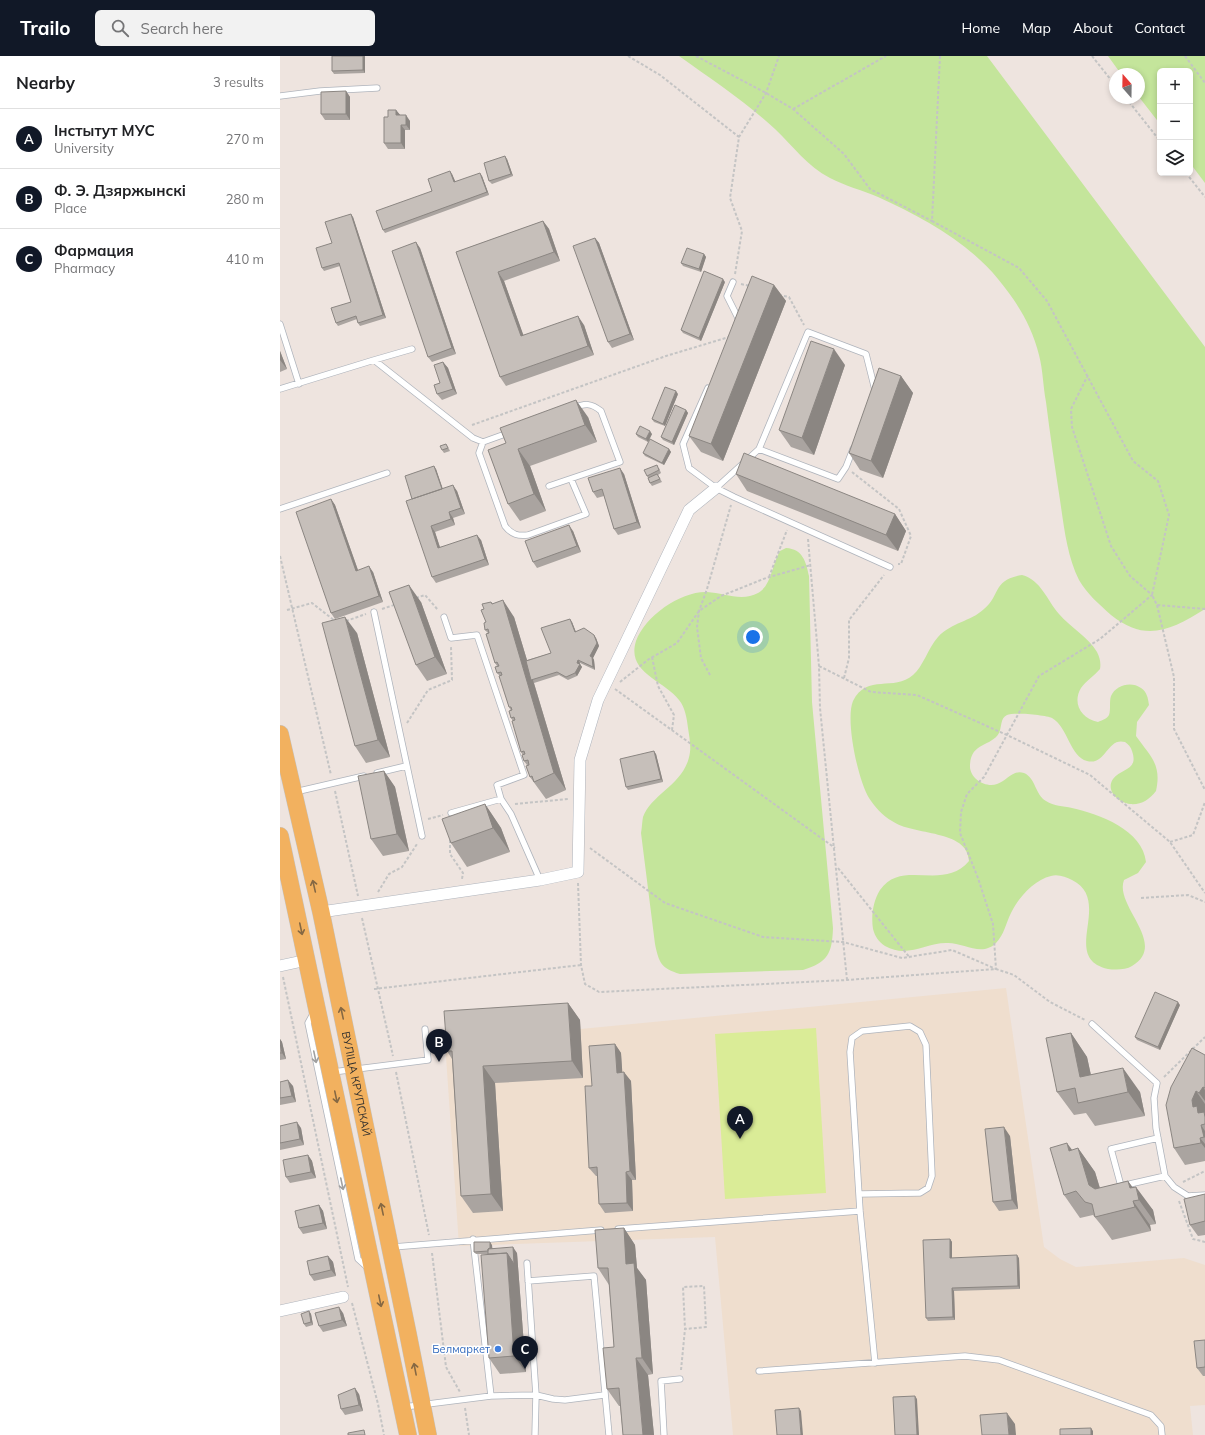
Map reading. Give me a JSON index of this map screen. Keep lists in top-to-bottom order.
{
  "streets": {
    "main road": ["ВУЛІЦА КРУПСКАЙ"]
  },
  "places": ["Белмаркет"],
  "north": "top",
  "page": {
    "header": "Trailo",
    "search": "Search here",
    "nav": [
      "Home",
      "Map",
      "About",
      "Contact"
    ],
    "heading": ["Nearby", "3 results"],
    "map_buttons": ["+", "−"],
    "list": [
      {
        "mark": "A",
        "name": "Інстытут МУС",
        "note": "University",
        "value": "270 m"
      },
      {
        "mark": "B",
        "name": "Ф. Э. Дзяржынскі",
        "note": "Place",
        "value": "280 m"
      },
      {
        "mark": "C",
        "name": "Фармация",
        "note": "Pharmacy",
        "value": "410 m"
      }
    ],
    "pins": ["B", "A", "C"]
  }
}
